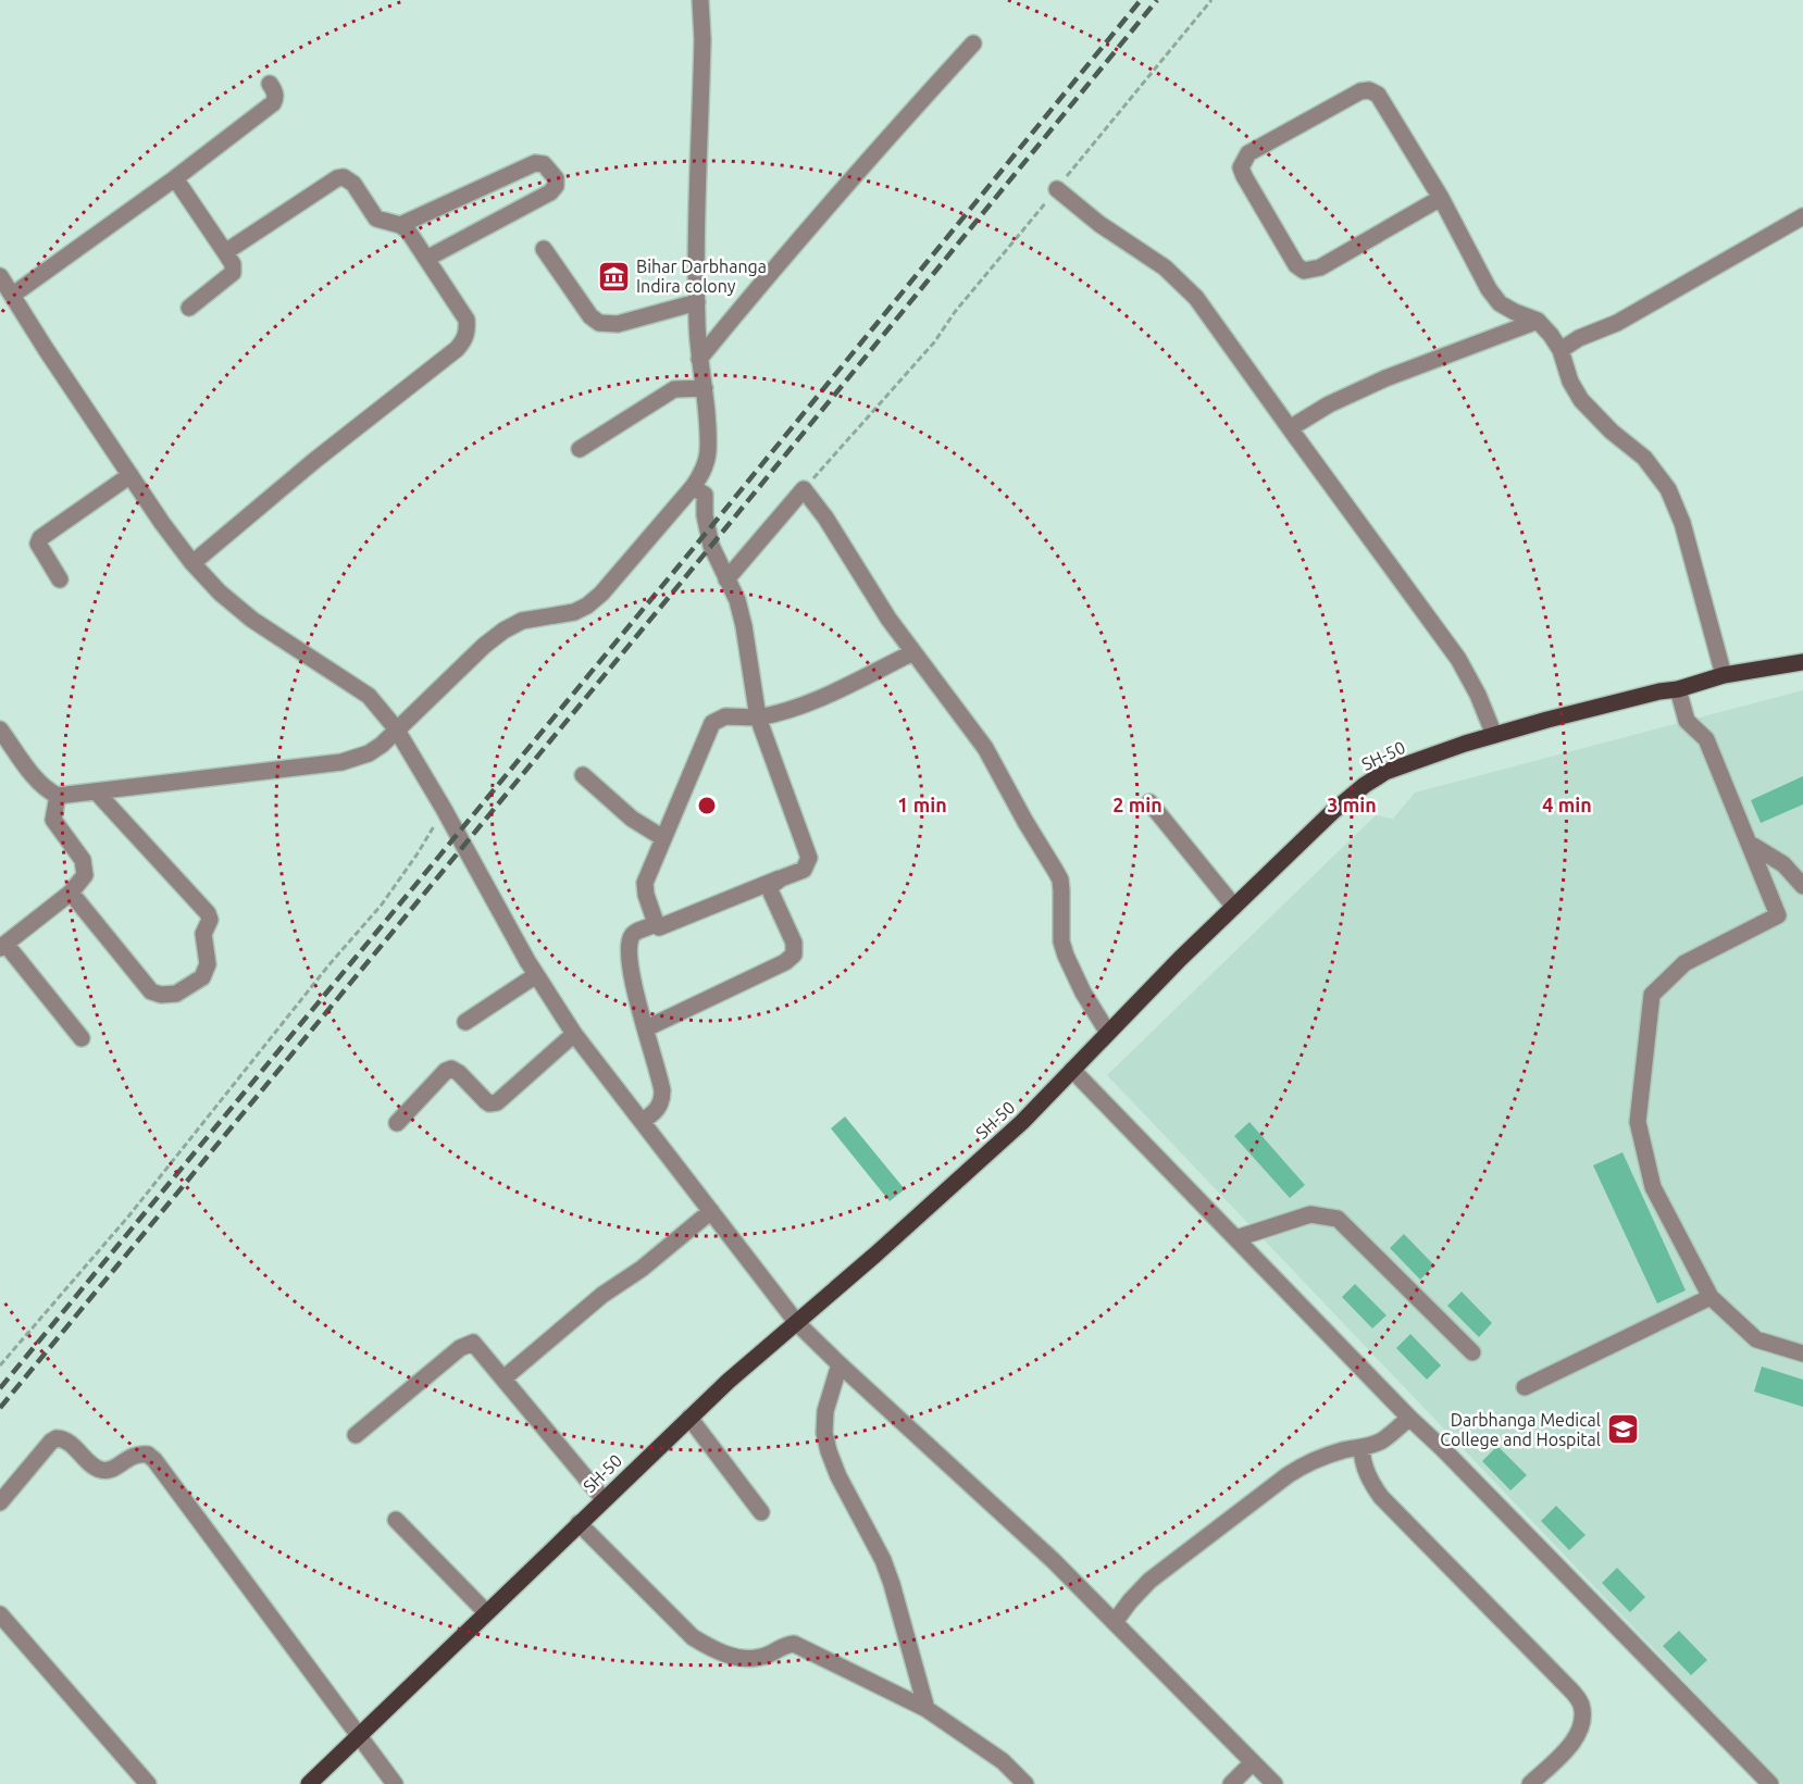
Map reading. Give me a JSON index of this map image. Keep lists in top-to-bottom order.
{
  "streets": {
    "main road": ["SH-50"]
  },
  "places": {
    "museum": ["Bihar Darbhanga Indira colony"],
    "school or university": ["Darbhanga Medical College and Hospital"]
  },
  "rings": [
    "1 min",
    "2 min",
    "3 min",
    "4 min"
  ]
}
